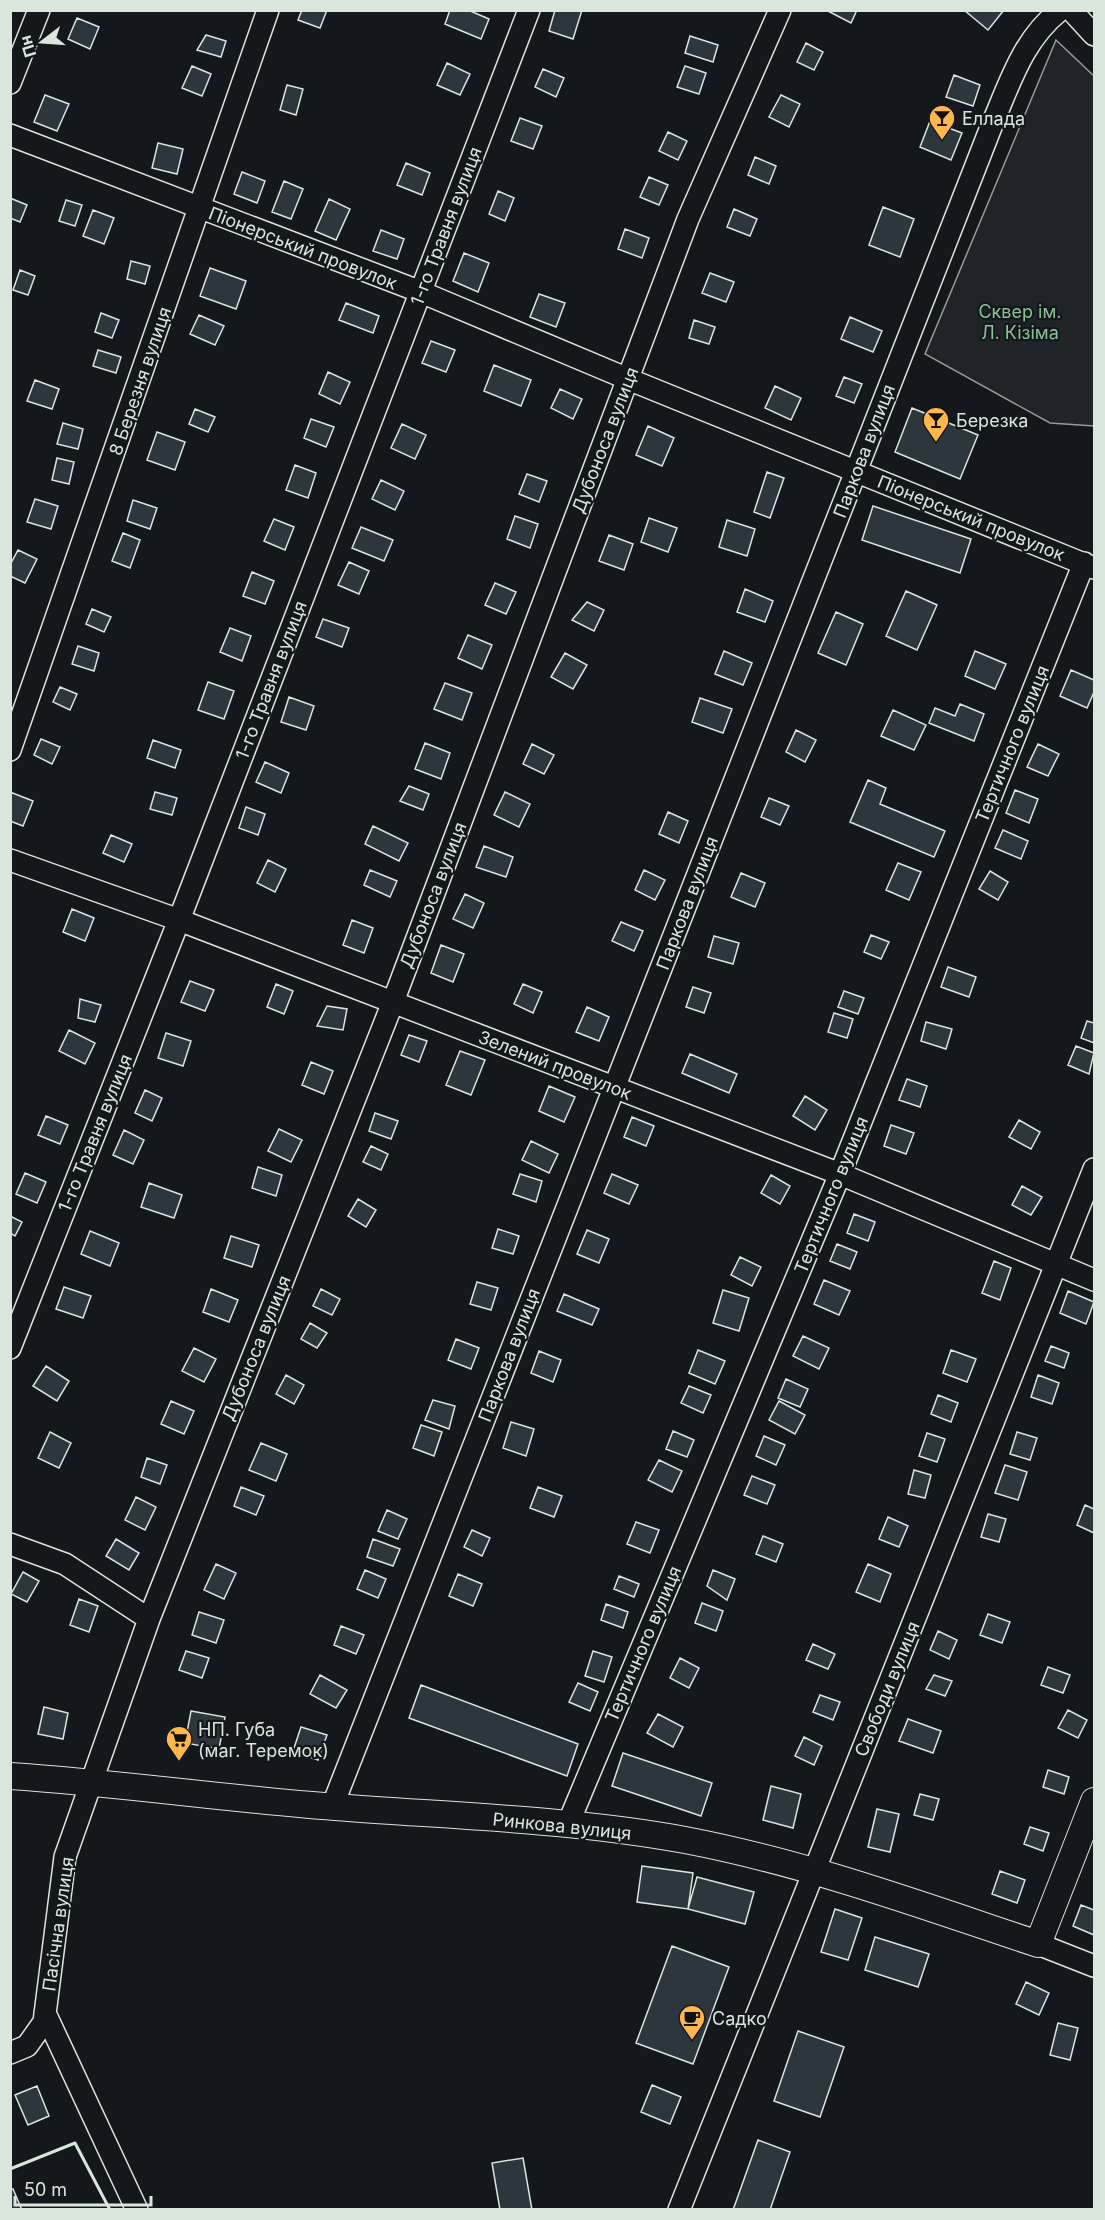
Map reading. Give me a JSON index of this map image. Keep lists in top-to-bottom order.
{
  "streets": {
    "main road": ["Ринкова вулиця"],
    "street": [
      "1-го Травня вулиця",
      "Піонерський провулок",
      "8 Березня вулиця",
      "Дубоноса вулиця",
      "Паркова вулиця",
      "Тертичного вулиця",
      "Зелений провулок",
      "Свободи вулиця",
      "Пасічна вулиця"
    ]
  },
  "crossings": [
    ["1-го Травня вулиця", "Піонерський провулок"],
    ["1-го Травня вулиця", "Зелений провулок"],
    ["Піонерський провулок", "8 Березня вулиця"],
    ["Піонерський провулок", "Дубоноса вулиця"],
    ["Піонерський провулок", "Паркова вулиця"],
    ["Піонерський провулок", "Тертичного вулиця"],
    ["Дубоноса вулиця", "Зелений провулок"],
    ["Дубоноса вулиця", "Ринкова вулиця"],
    ["Дубоноса вулиця", "Пасічна вулиця"],
    ["Паркова вулиця", "Зелений провулок"],
    ["Паркова вулиця", "Ринкова вулиця"],
    ["Тертичного вулиця", "Зелений провулок"],
    ["Тертичного вулиця", "Ринкова вулиця"],
    ["Зелений провулок", "Свободи вулиця"],
    ["Свободи вулиця", "Ринкова вулиця"],
    ["Ринкова вулиця", "Пасічна вулиця"]
  ],
  "parks": ["Сквер ім. Л. Кізіма"],
  "places": {
    "bar": ["Еллада", "Березка"],
    "supermarket": ["НП. Губа (маг. Теремок)"],
    "cafe": ["Садко"]
  },
  "scale_bar": "50 m",
  "north": "left"
}
